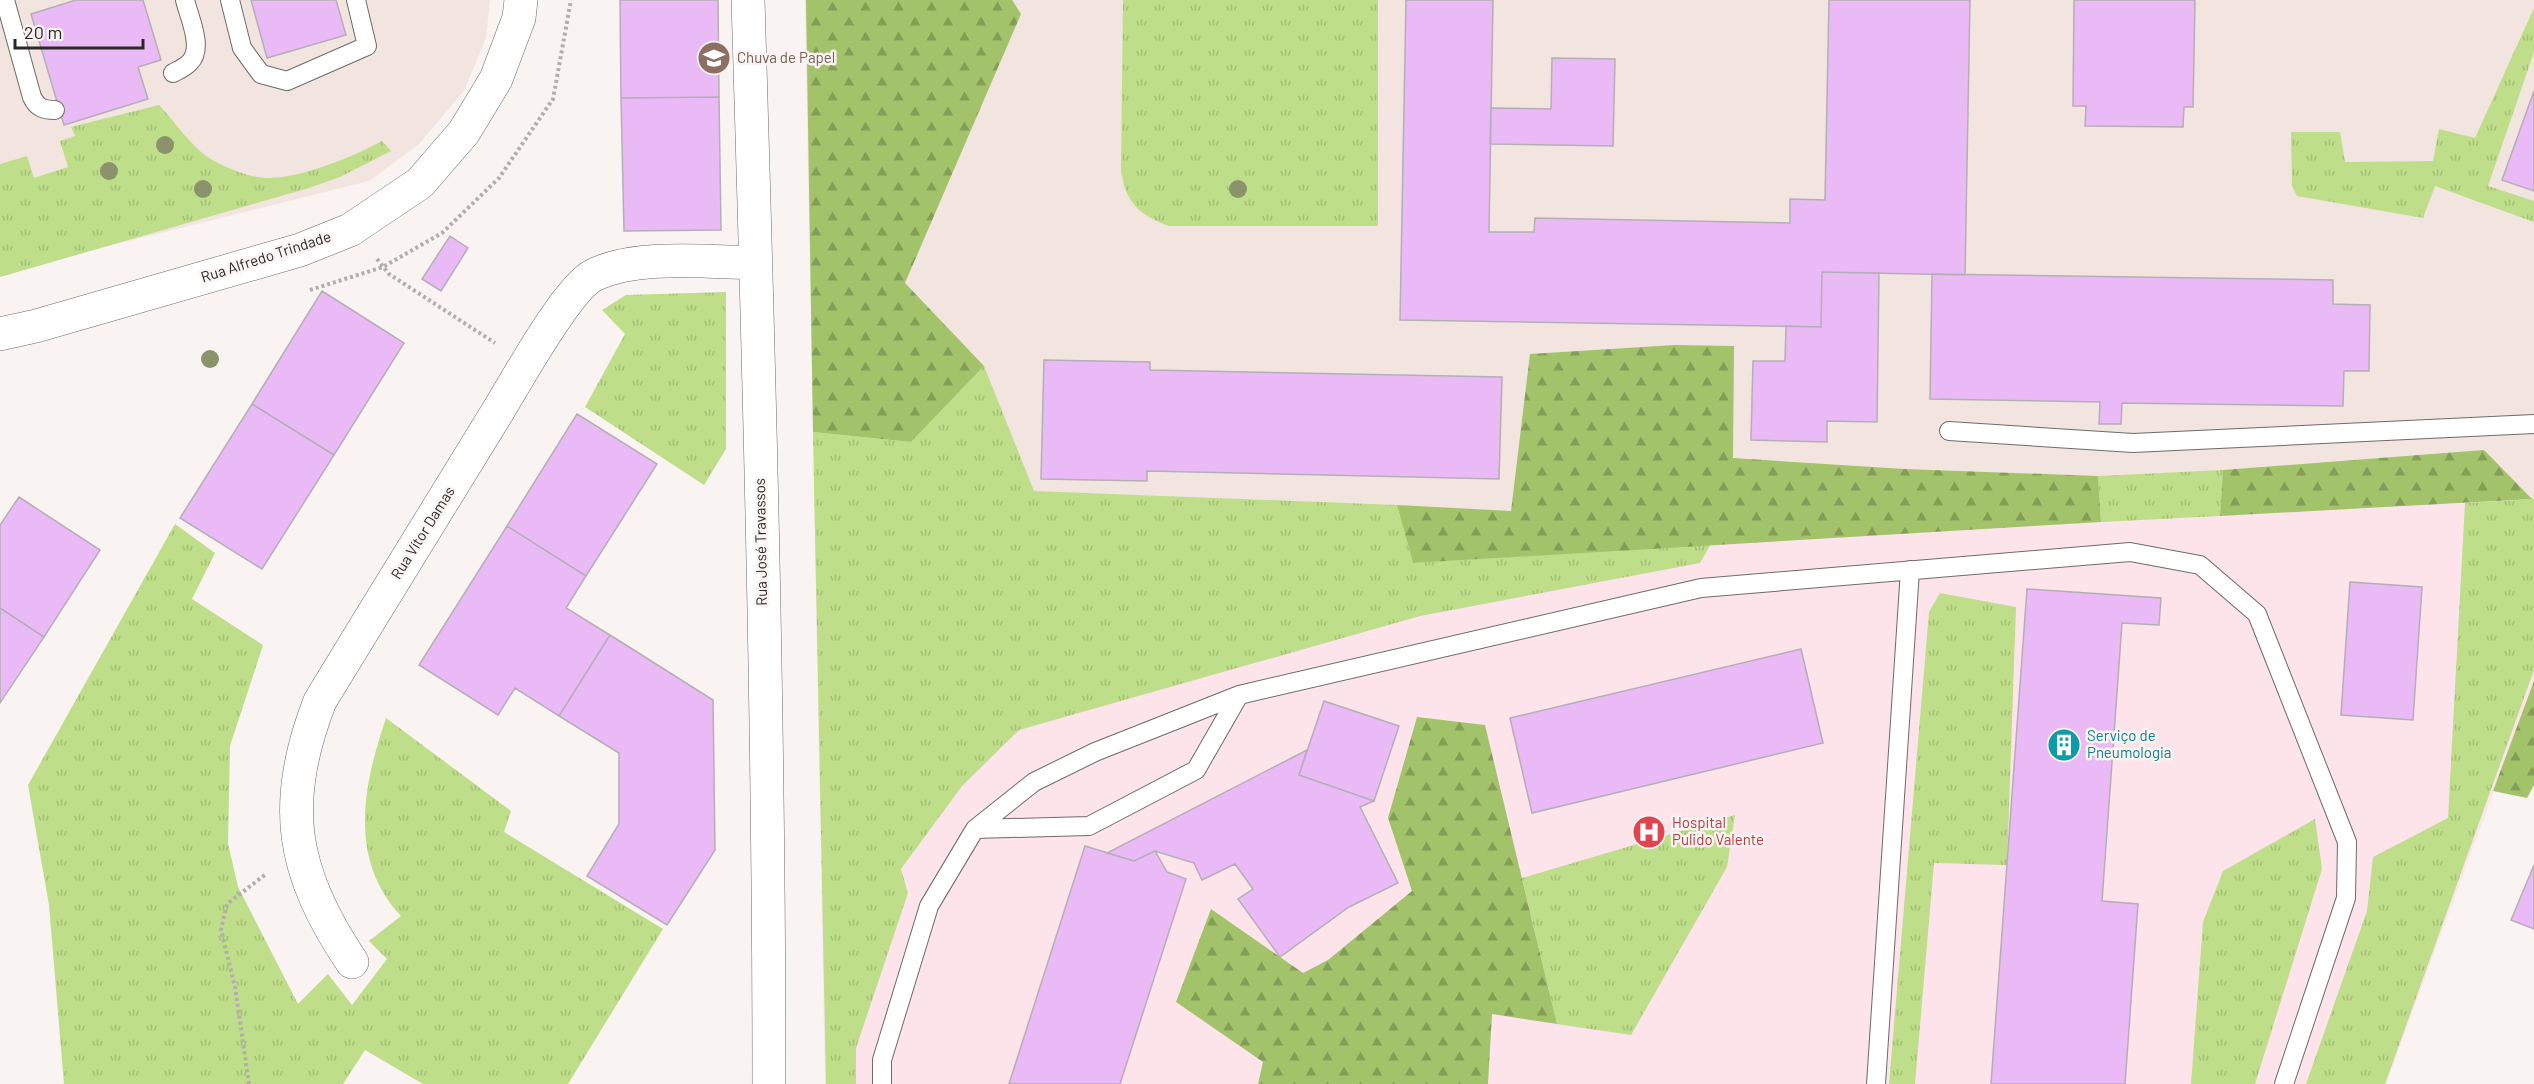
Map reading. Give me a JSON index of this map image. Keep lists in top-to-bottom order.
{
  "streets": {
    "street": ["Rua Alfredo Trindade", "Rua Vítor Damas", "Rua José Travassos"]
  },
  "crossings": [
    ["Rua Vítor Damas", "Rua José Travassos"]
  ],
  "places": {
    "school or university": ["Chuva de Papel"],
    "building": ["Serviço de Pneumologia"],
    "hospital": ["Hospital Pulido Valente"]
  },
  "scale_bar": "20 m"
}
